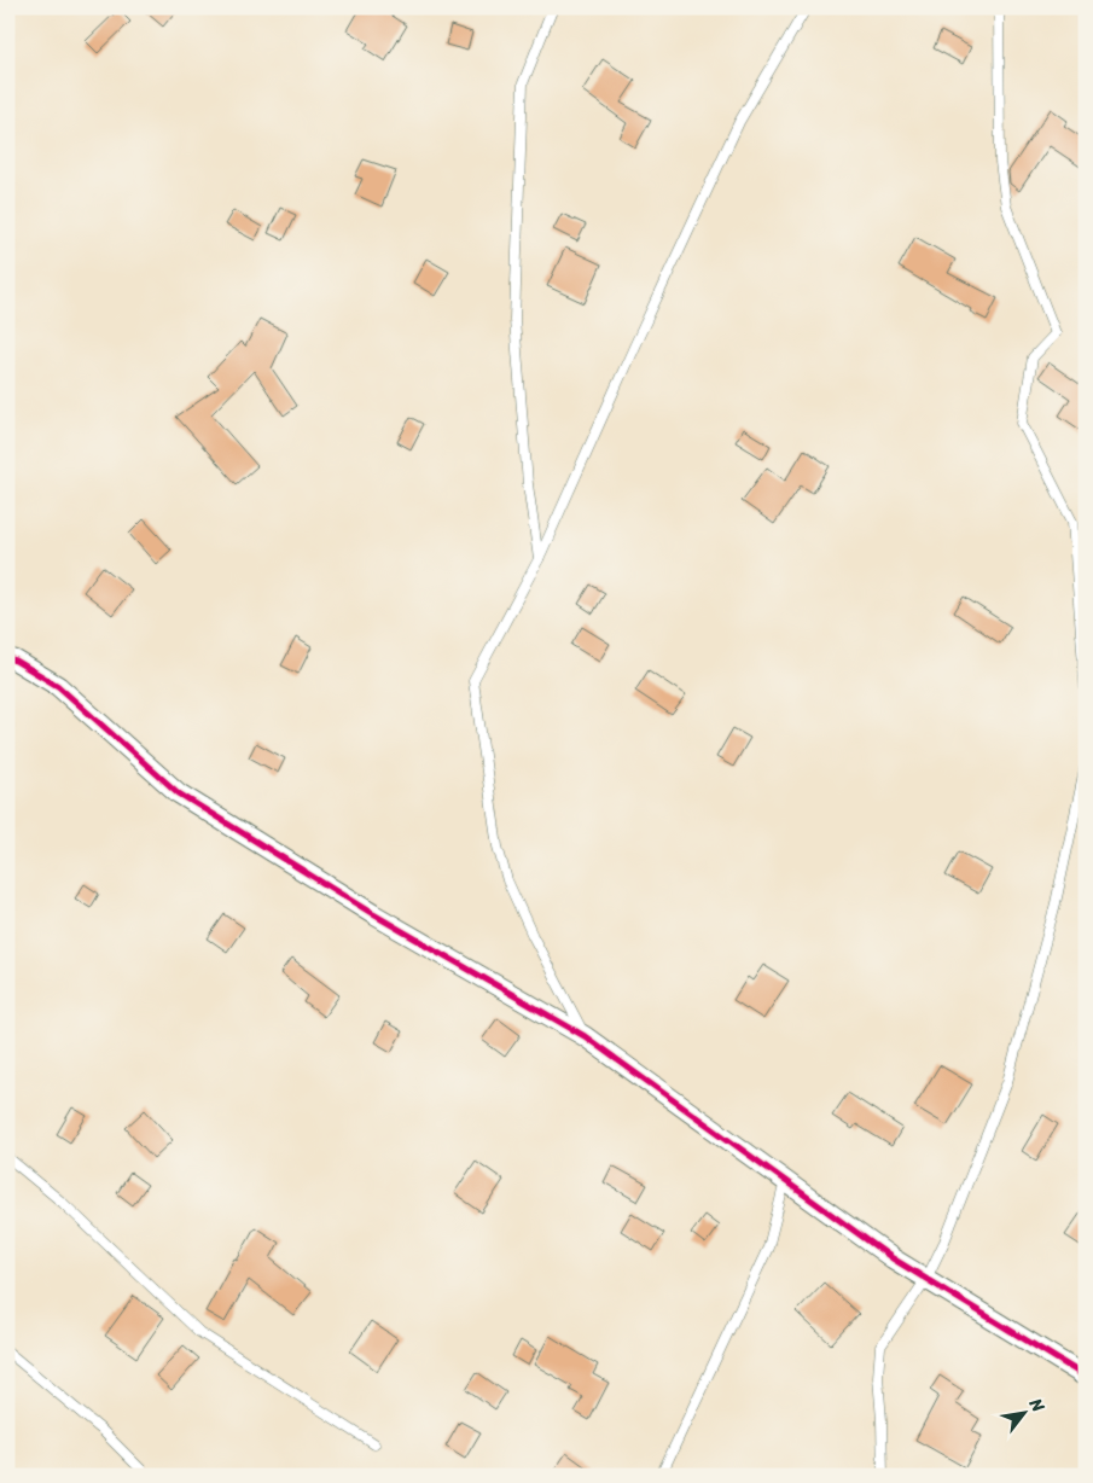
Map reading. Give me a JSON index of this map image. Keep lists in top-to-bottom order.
{
  "north": "top right"
}
